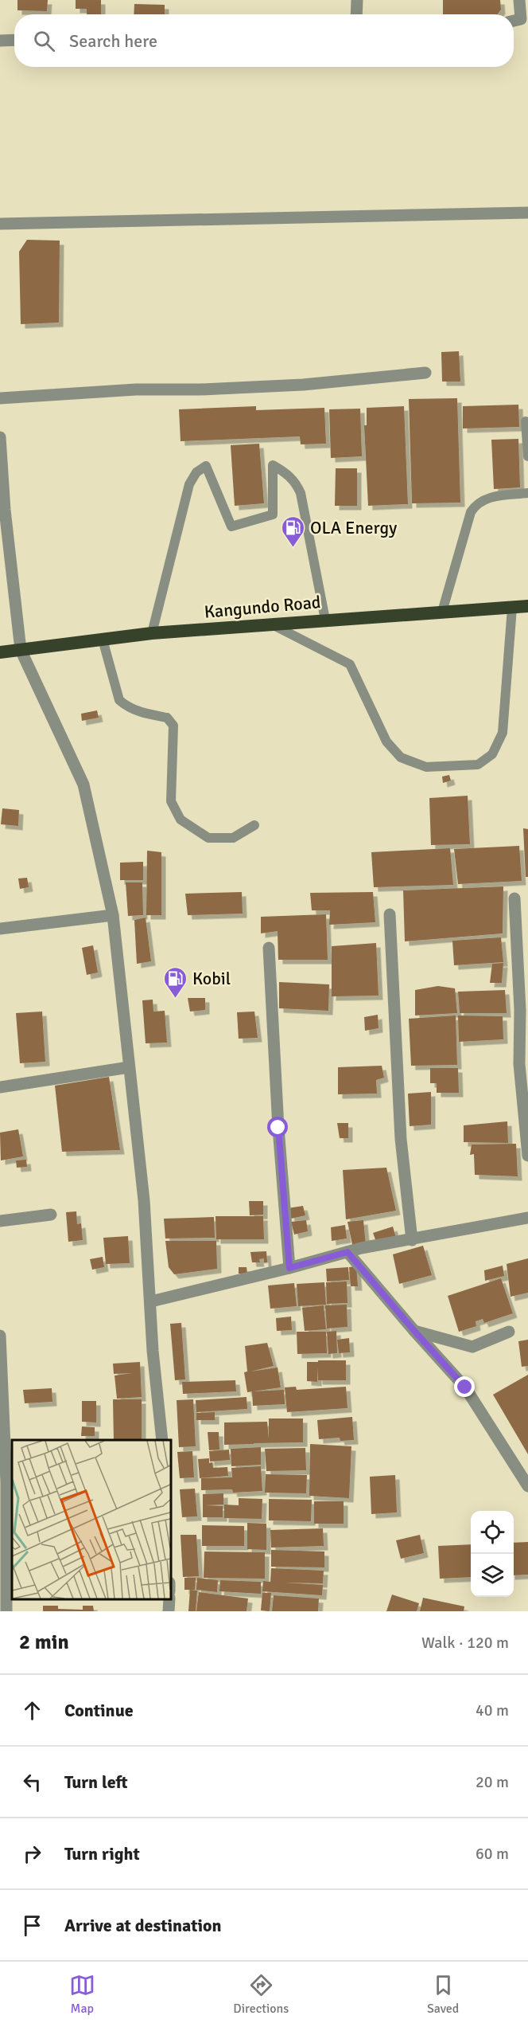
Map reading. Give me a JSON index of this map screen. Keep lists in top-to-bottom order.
{
  "streets": {
    "highway": ["Kangundo Road"]
  },
  "places": {
    "fuel station": ["OLA Energy", "Kobil"]
  },
  "page": {
    "search": "Search here",
    "heading": ["2 min", "Walk · 120 m"],
    "list": [
      ["Continue", "40 m"],
      ["Turn left", "20 m"],
      ["Turn right", "60 m"],
      "Arrive at destination"
    ],
    "nav": ["Map", "Directions", "Saved"]
  }
}
